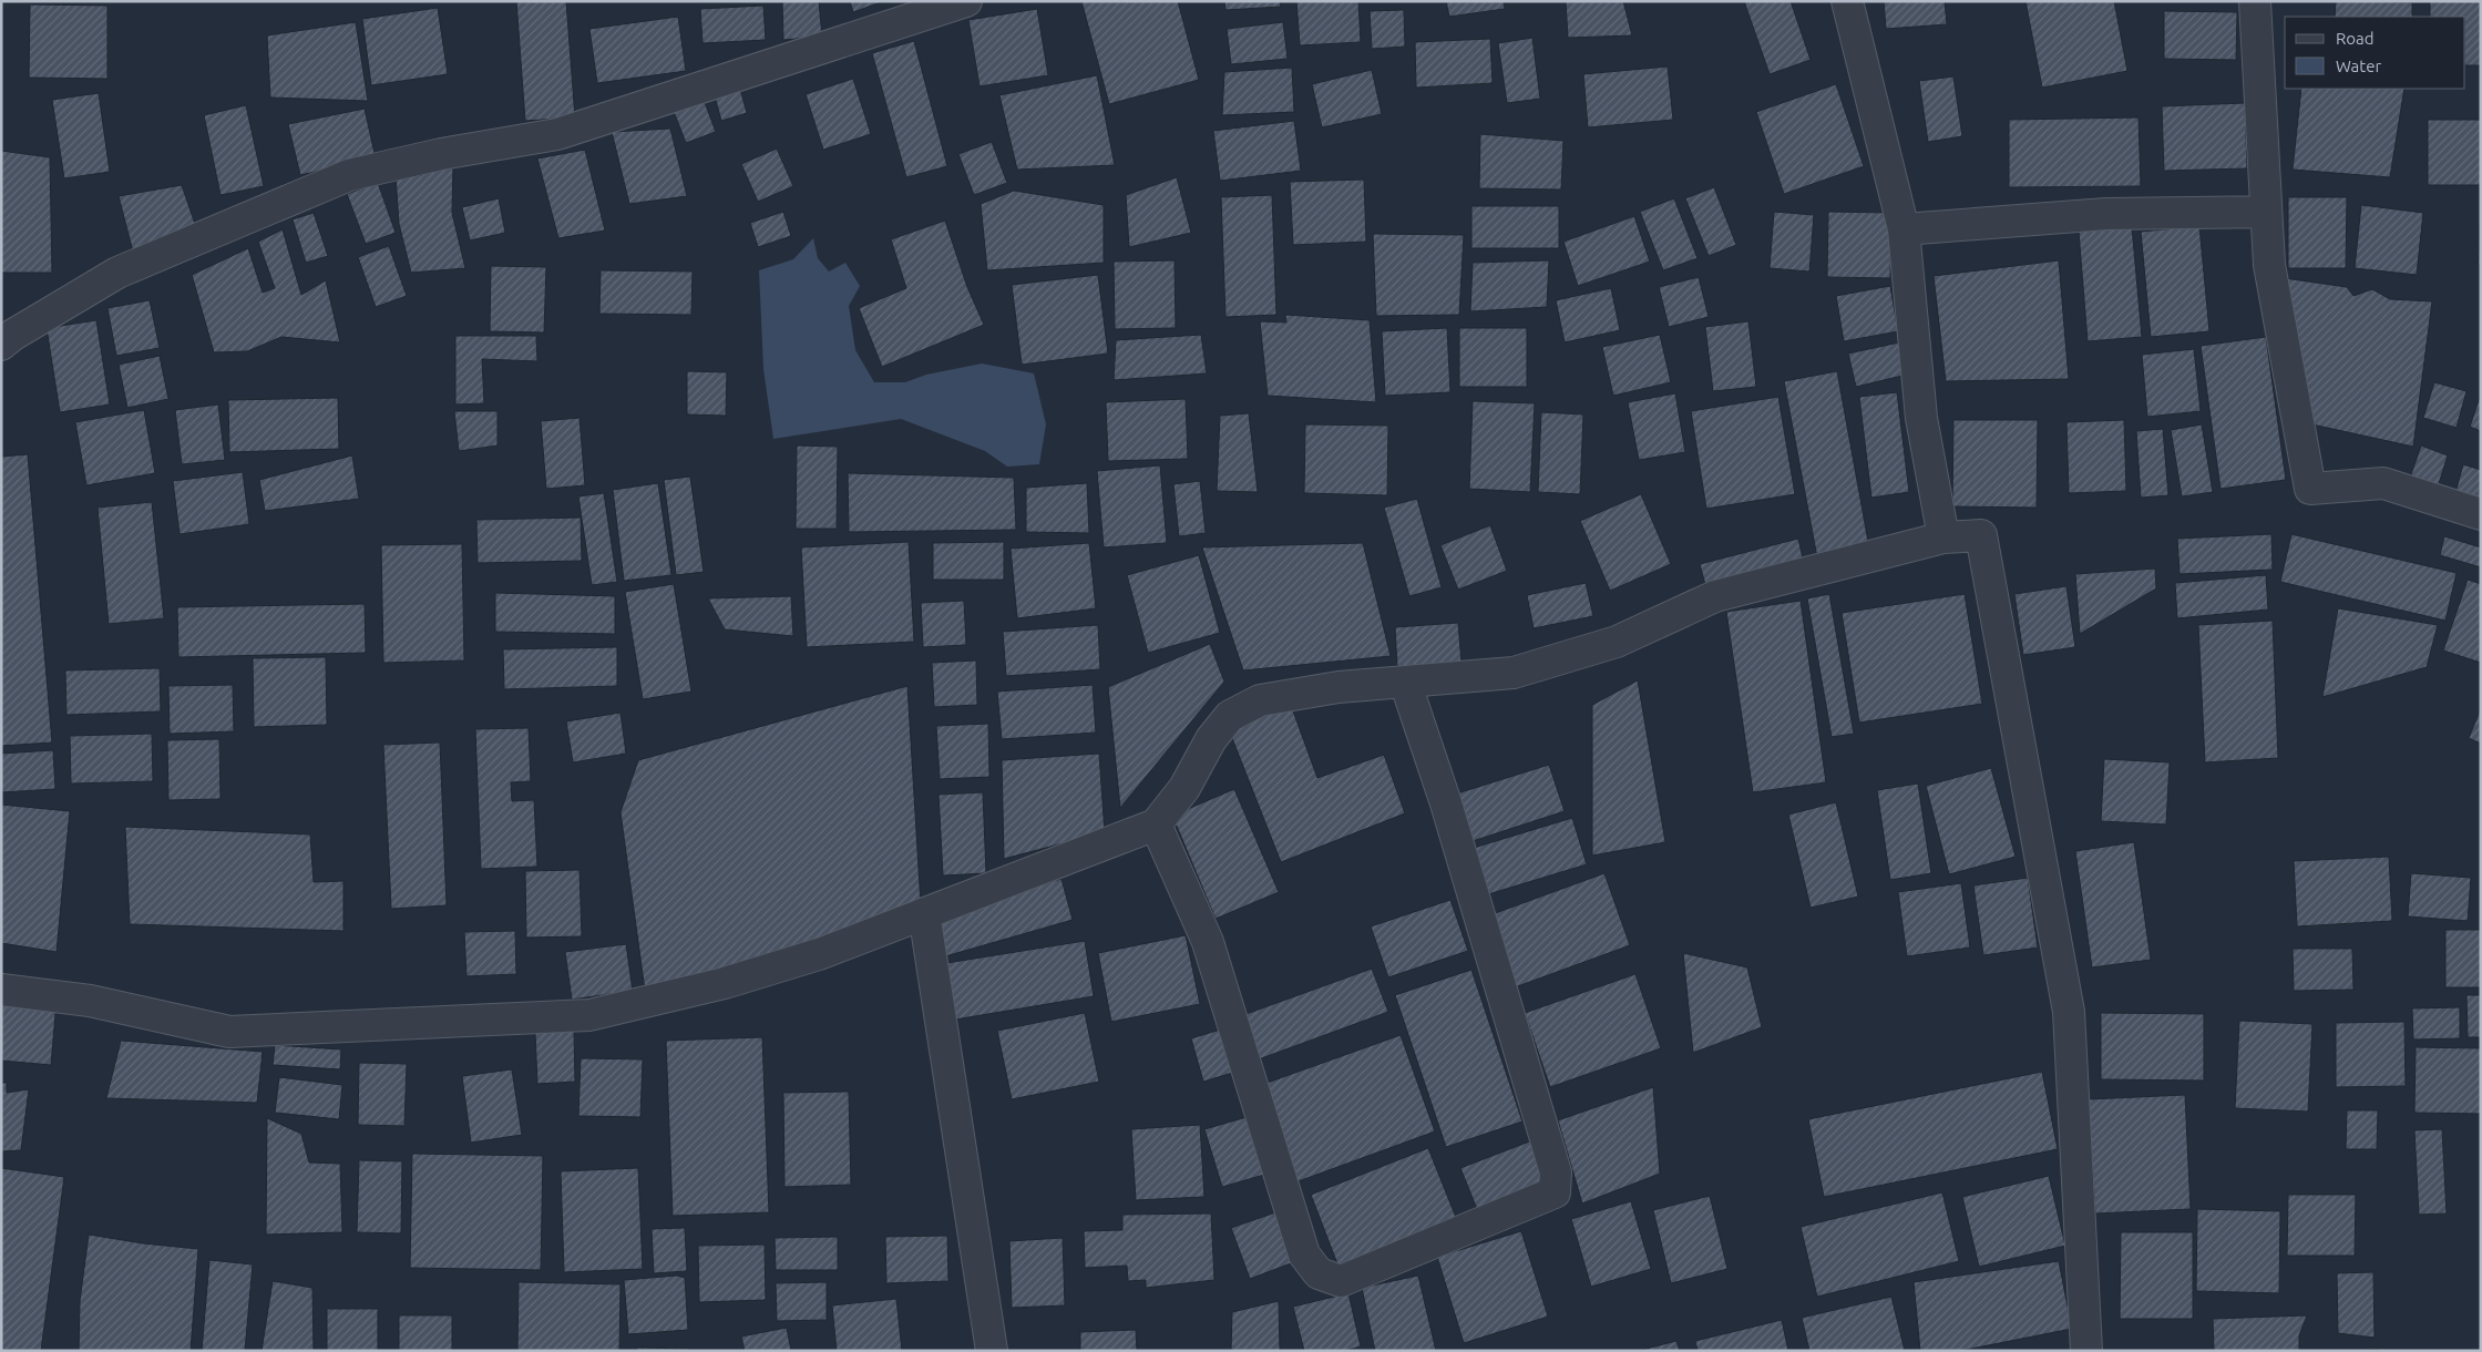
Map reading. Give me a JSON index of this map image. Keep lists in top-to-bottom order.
{
  "legend": ["Road", "Water"]
}
